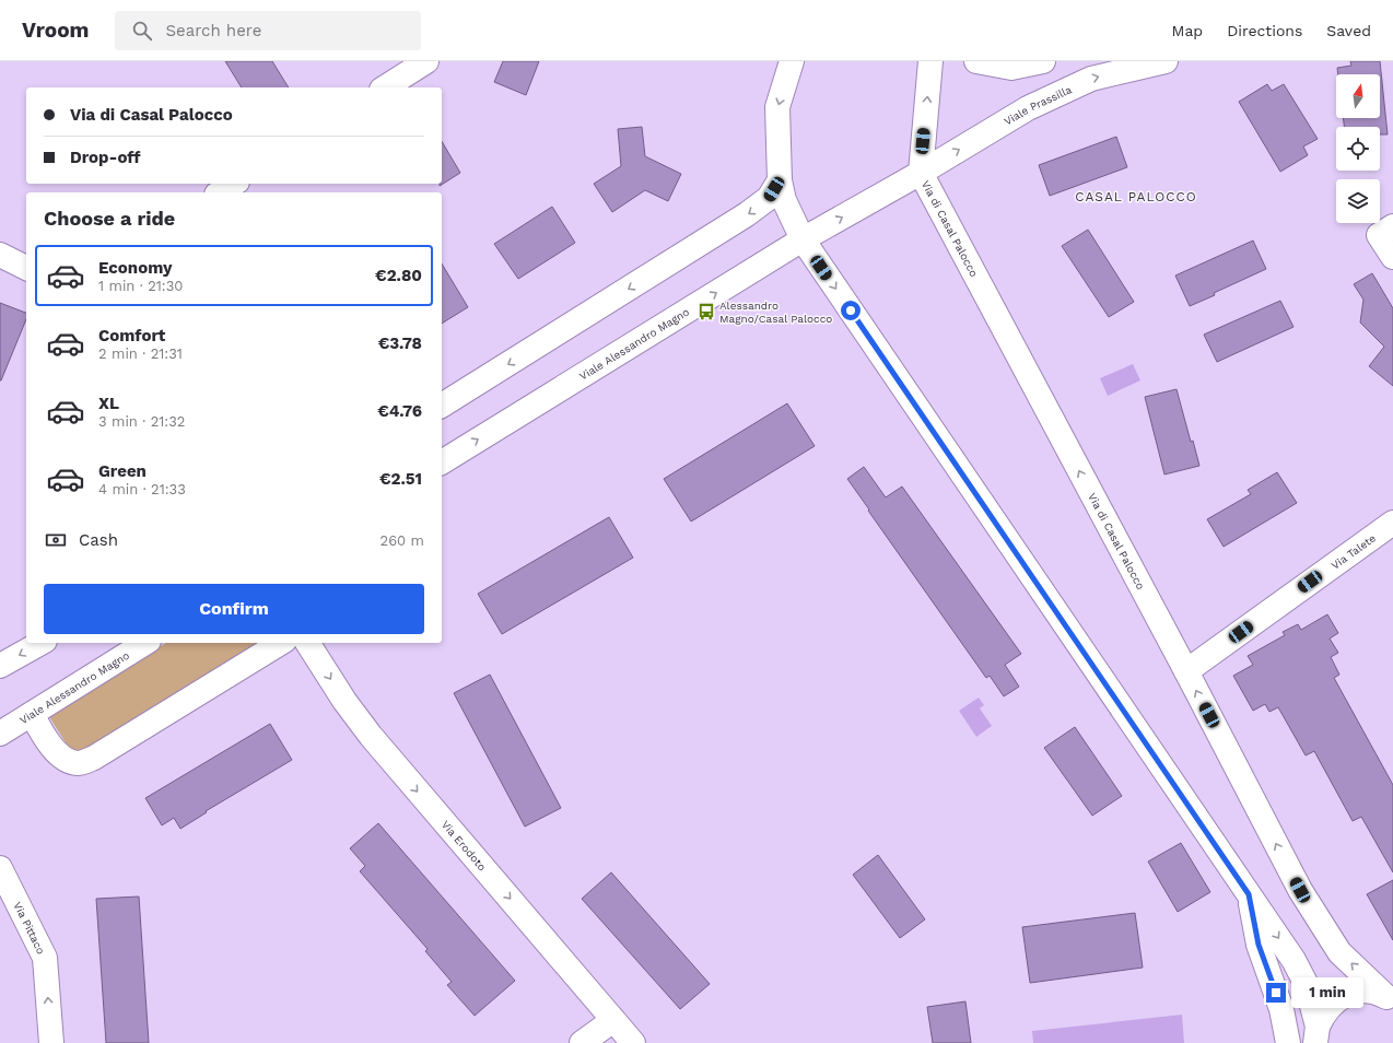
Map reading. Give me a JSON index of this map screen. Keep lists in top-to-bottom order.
{
  "streets": {
    "street": [
      "Viale Prassilla",
      "Via di Casal Palocco",
      "Viale Alessandro Magno",
      "Via Talete",
      "Via Erodoto",
      "Via Pittaco"
    ]
  },
  "crossings": [
    ["Viale Prassilla", "Via di Casal Palocco"],
    ["Viale Prassilla", "Viale Alessandro Magno"],
    ["Via di Casal Palocco", "Viale Alessandro Magno"],
    ["Via di Casal Palocco", "Via Talete"]
  ],
  "one_way": ["Viale Prassilla", "Via Erodoto", "Via Pittaco"],
  "districts": ["CASAL PALOCCO"],
  "places": {
    "bus stop": ["Alessandro Magno/Casal Palocco"]
  },
  "north": "top",
  "page": {
    "header": "Vroom",
    "search": "Search here",
    "nav": ["Map", "Directions", "Saved"],
    "banner": ["Via di Casal Palocco", "Drop-off"],
    "heading": "Choose a ride",
    "list": [
      {
        "name": "Economy",
        "note": "1 min · 21:30",
        "value": "€2.80"
      },
      {
        "name": "Comfort",
        "note": "2 min · 21:31",
        "value": "€3.78"
      },
      {
        "name": "XL",
        "note": "3 min · 21:32",
        "value": "€4.76"
      },
      {
        "name": "Green",
        "note": "4 min · 21:33",
        "value": "€2.51"
      }
    ],
    "pay": ["Cash", "260 m"],
    "buttons": "Confirm",
    "bubble": "1 min"
  }
}
